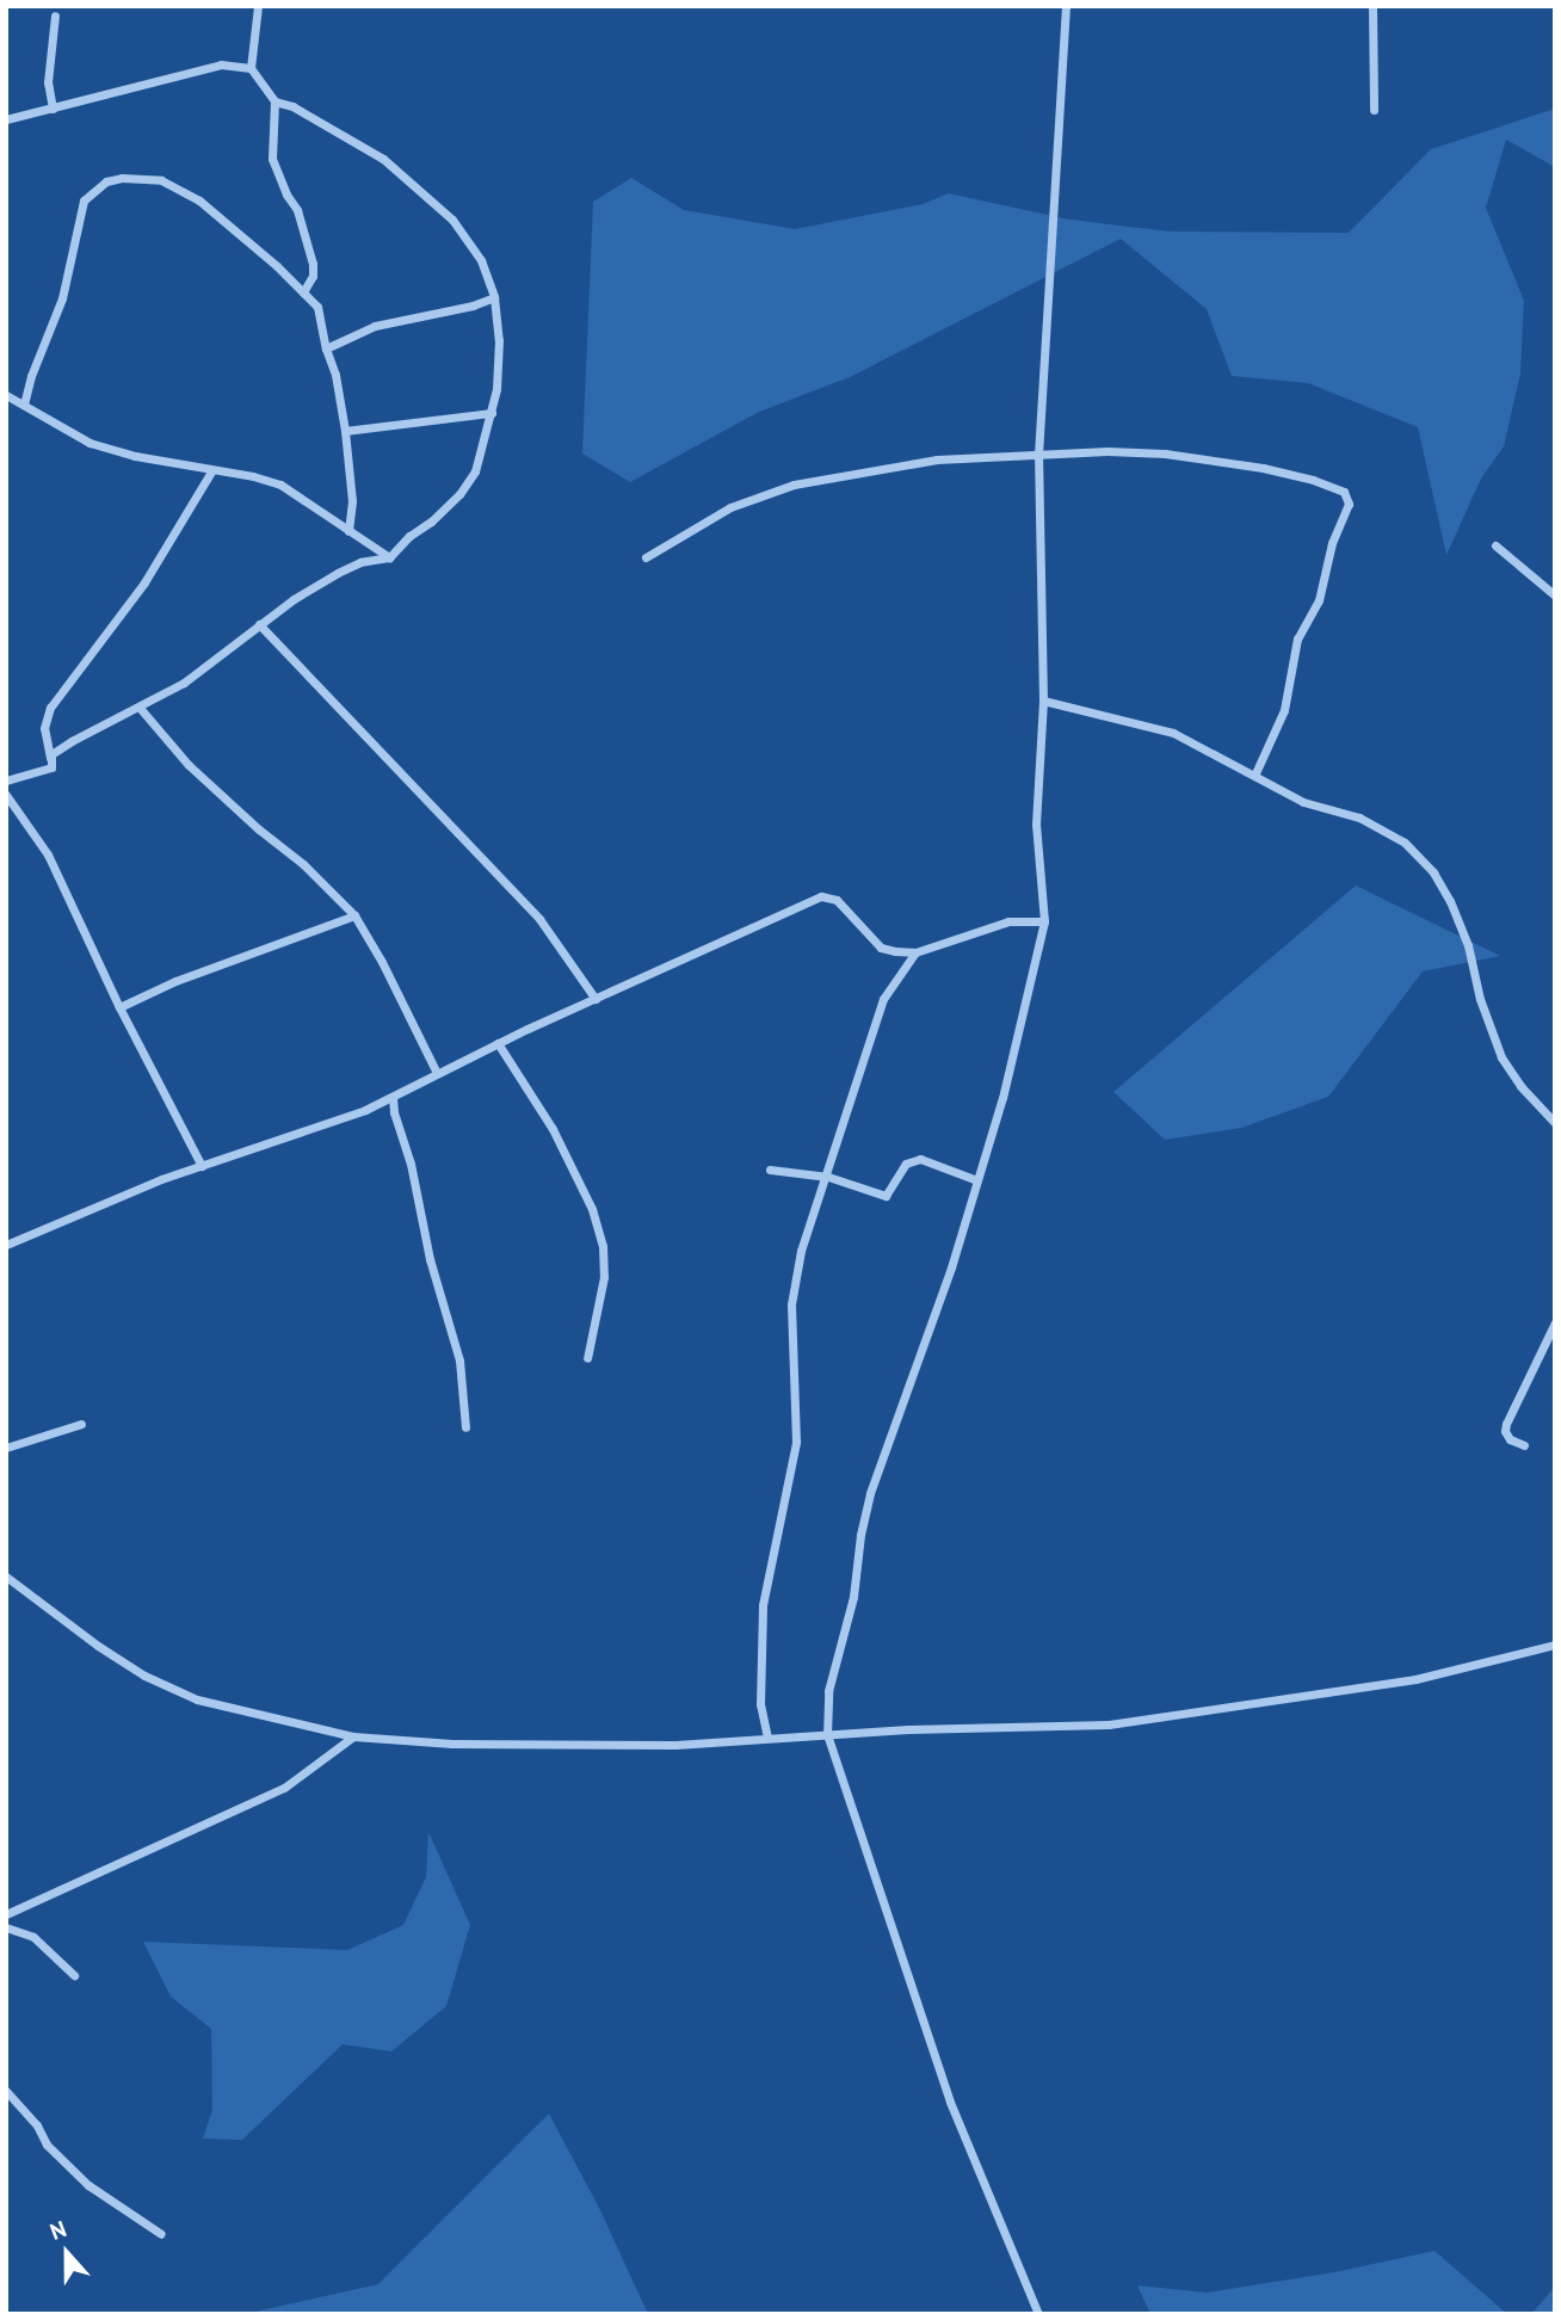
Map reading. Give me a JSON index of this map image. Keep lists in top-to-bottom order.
{
  "north": "top"
}
